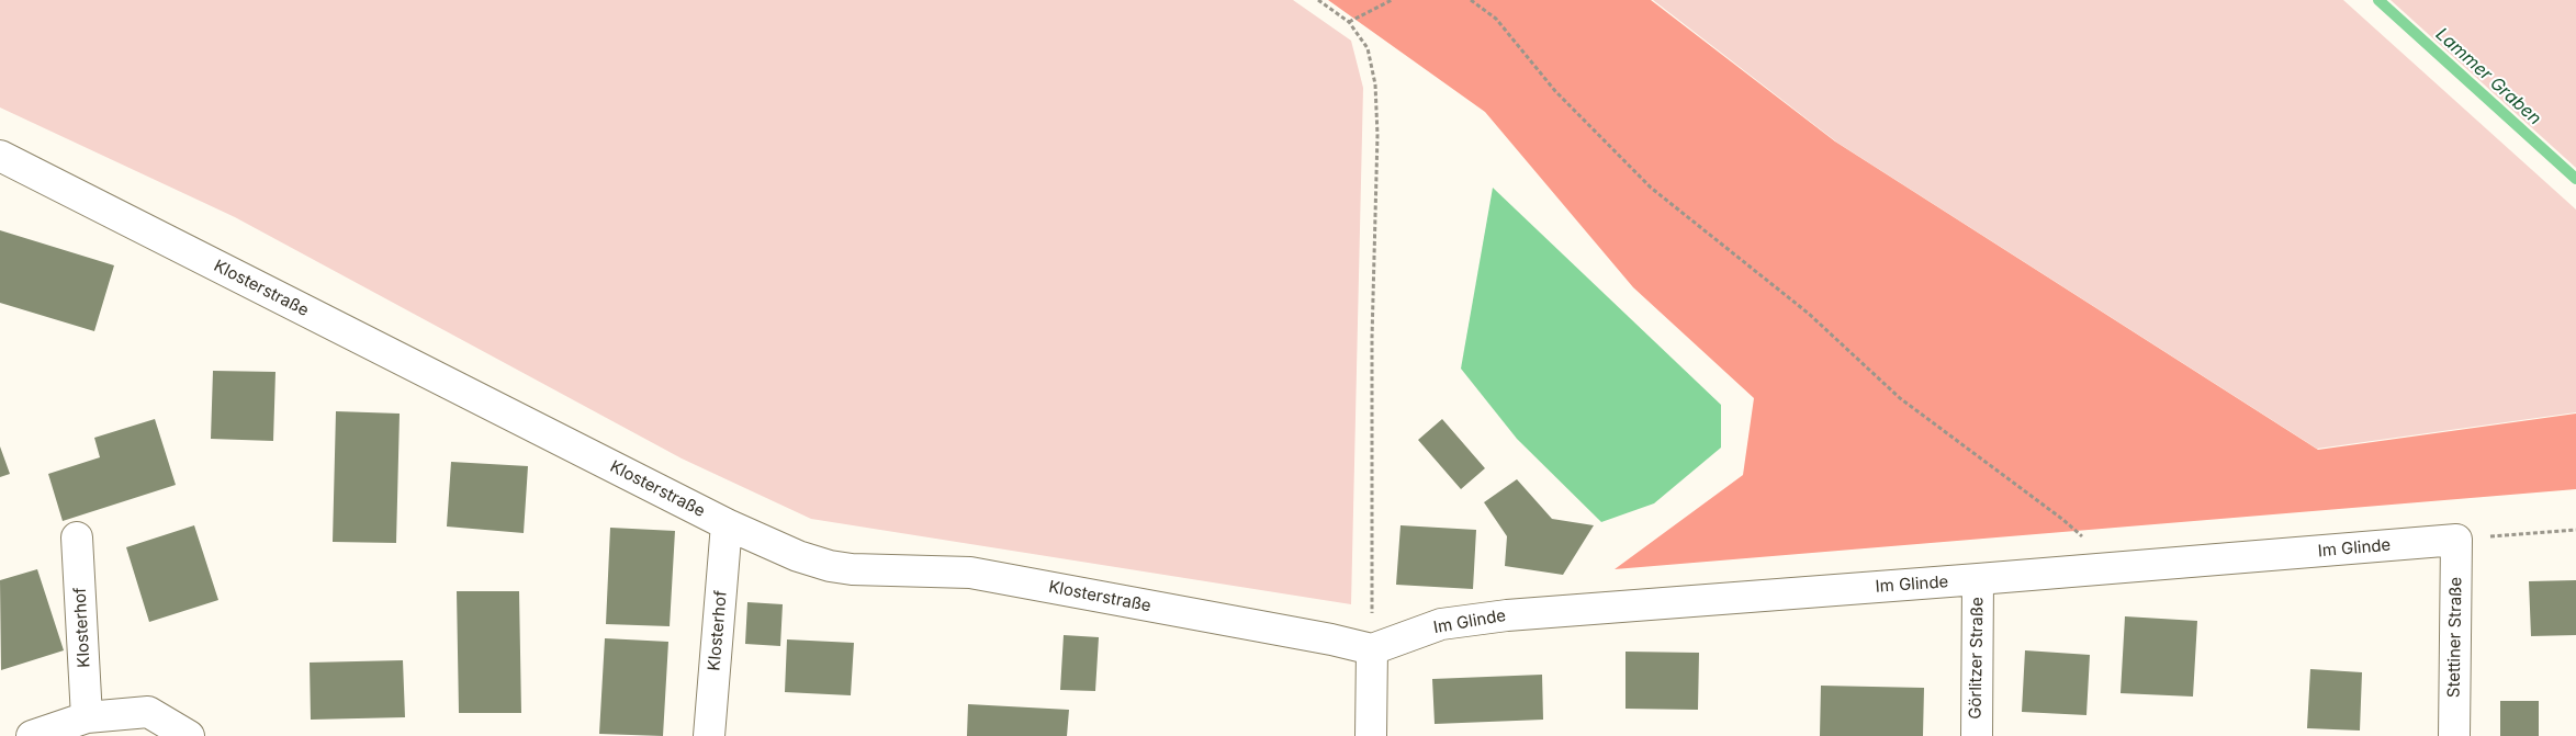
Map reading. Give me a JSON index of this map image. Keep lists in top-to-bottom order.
{
  "streets": {
    "street": [
      "Klosterstraße",
      "Im Glinde",
      "Klosterhof",
      "Stettiner Straße",
      "Görlitzer Straße"
    ]
  },
  "crossings": [
    ["Klosterstraße", "Im Glinde"],
    ["Klosterstraße", "Klosterhof"],
    ["Im Glinde", "Stettiner Straße"],
    ["Im Glinde", "Görlitzer Straße"]
  ],
  "water": ["Lammer Graben"]
}
